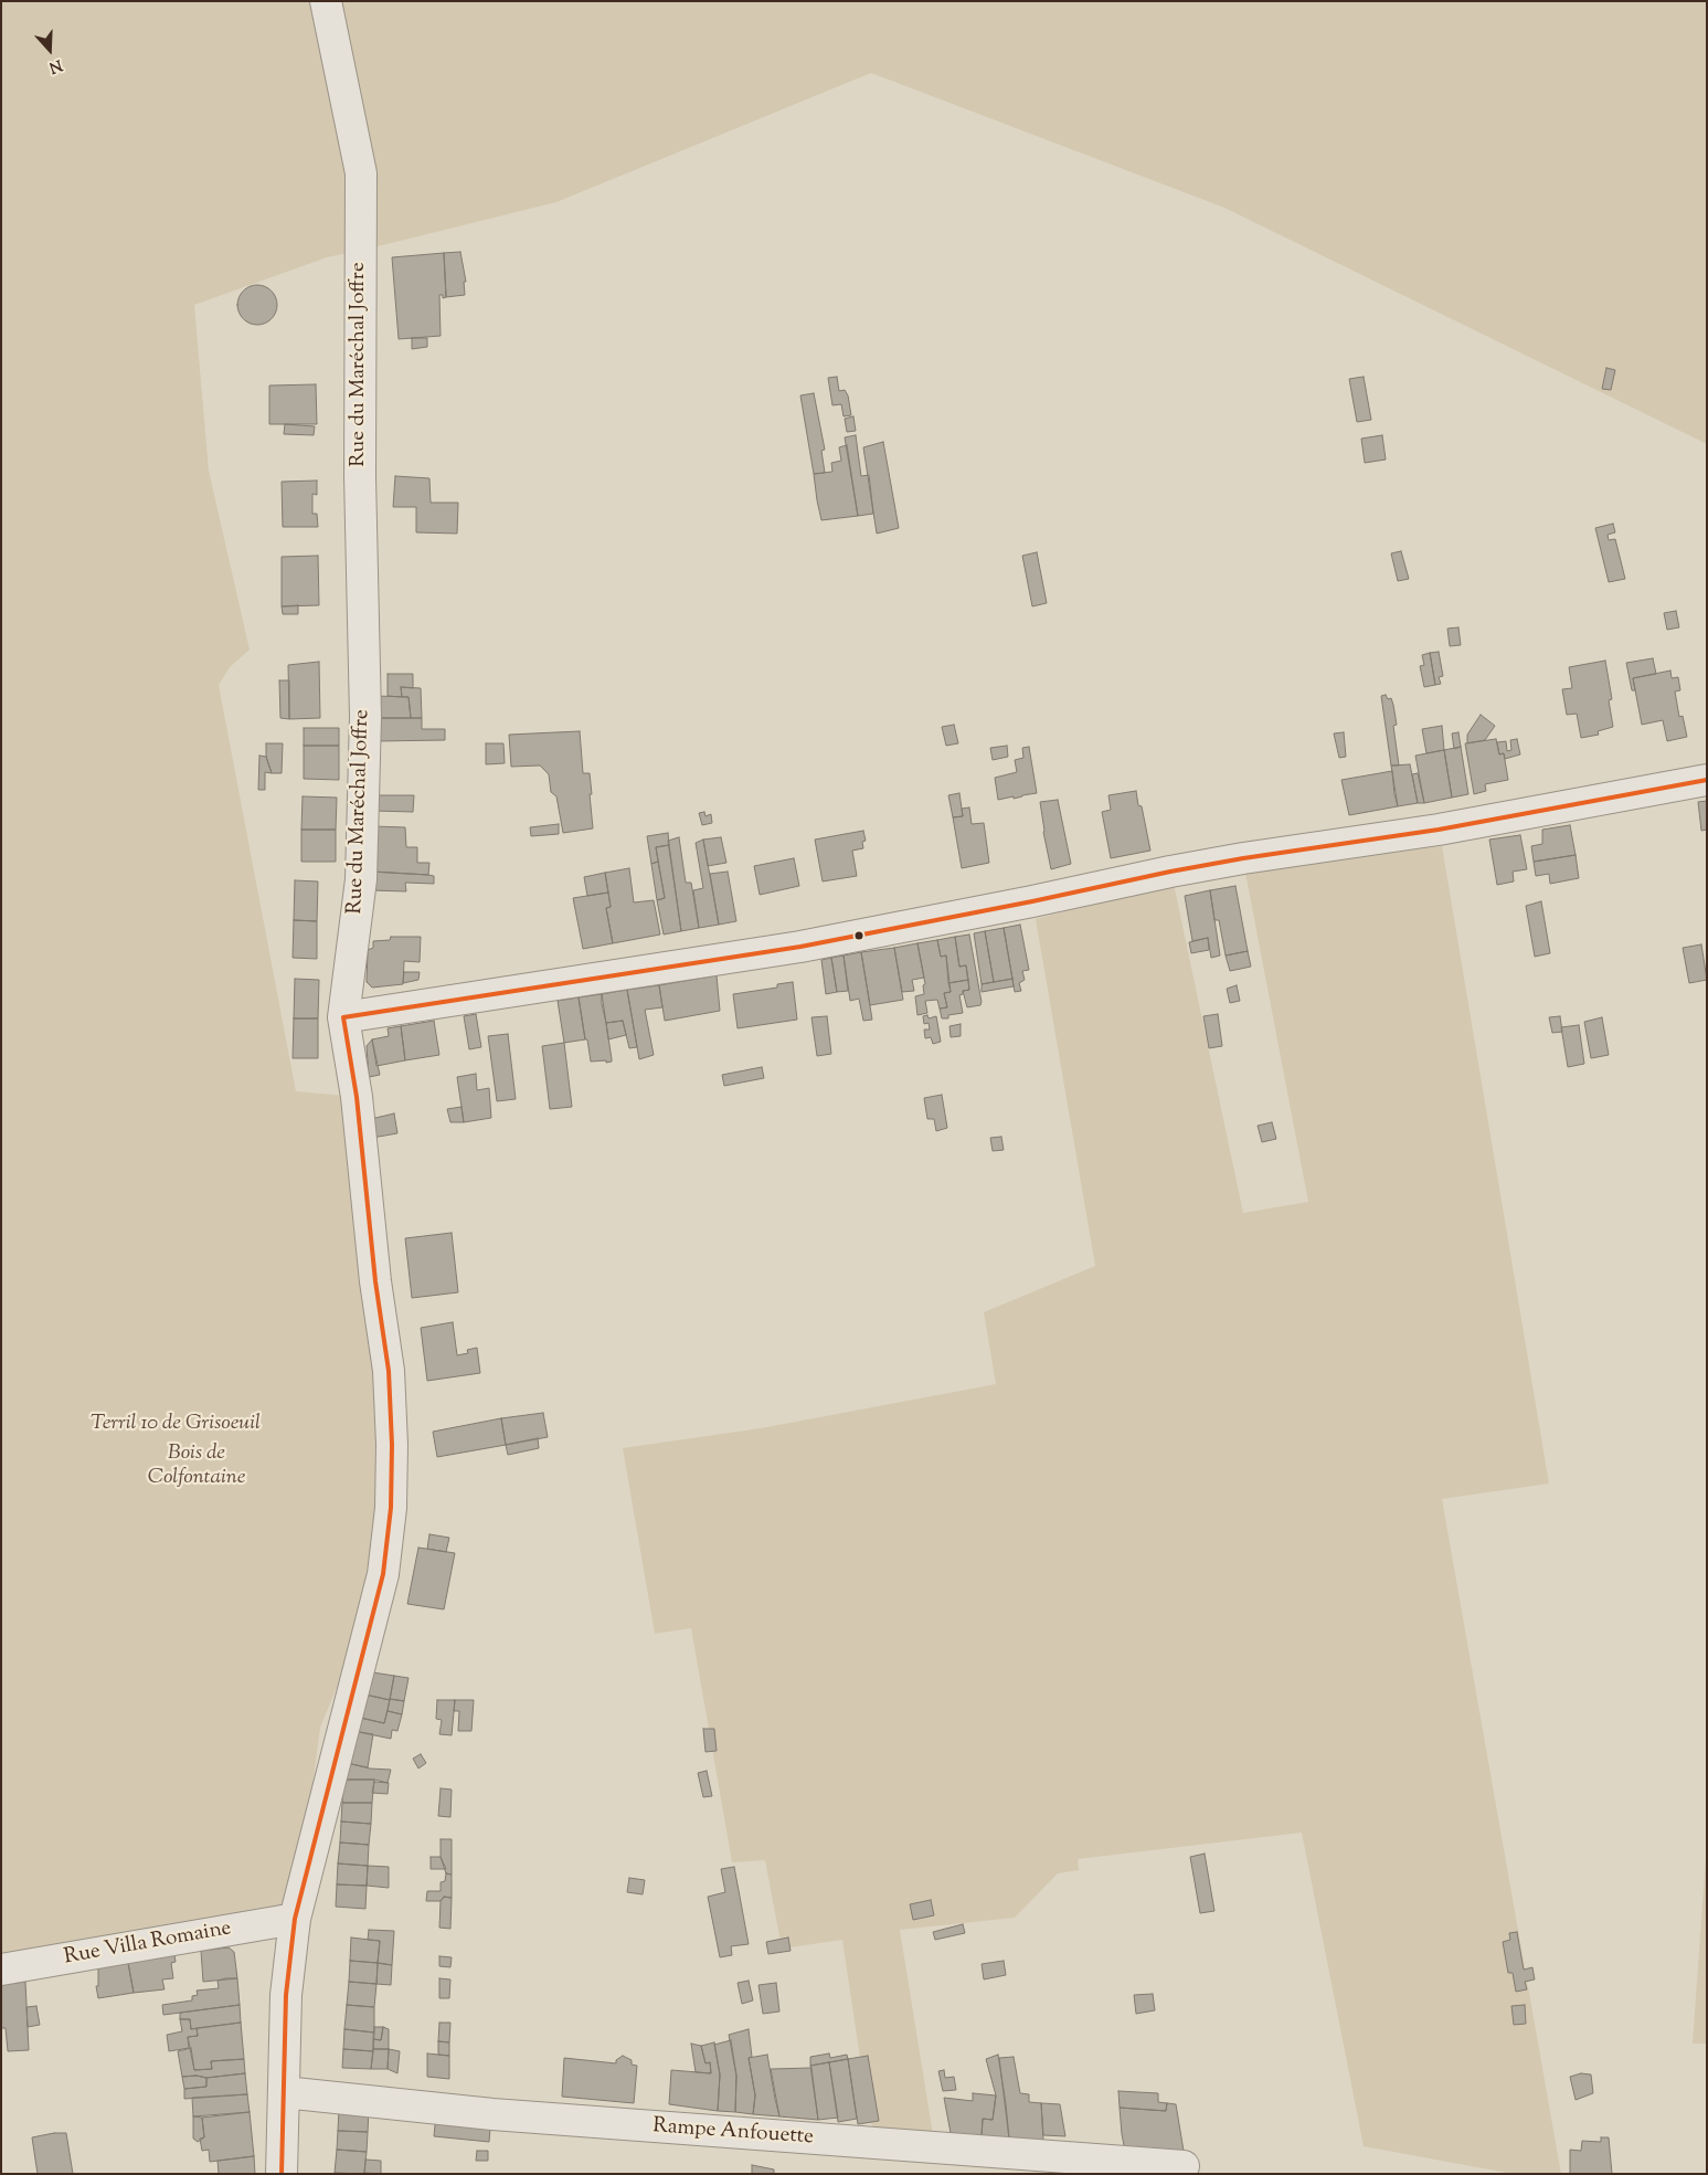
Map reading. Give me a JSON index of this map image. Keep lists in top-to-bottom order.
{
  "streets": {
    "street": ["Rue du Maréchal Joffre", "Rue Villa Romaine", "Rampe Anfouette"]
  },
  "crossings": [
    ["Rue du Maréchal Joffre", "Rue Villa Romaine"],
    ["Rue du Maréchal Joffre", "Rampe Anfouette"]
  ],
  "parks": ["Terril 10 de Grisoeuil", "Bois de Colfontaine"],
  "north": "bottom"
}
